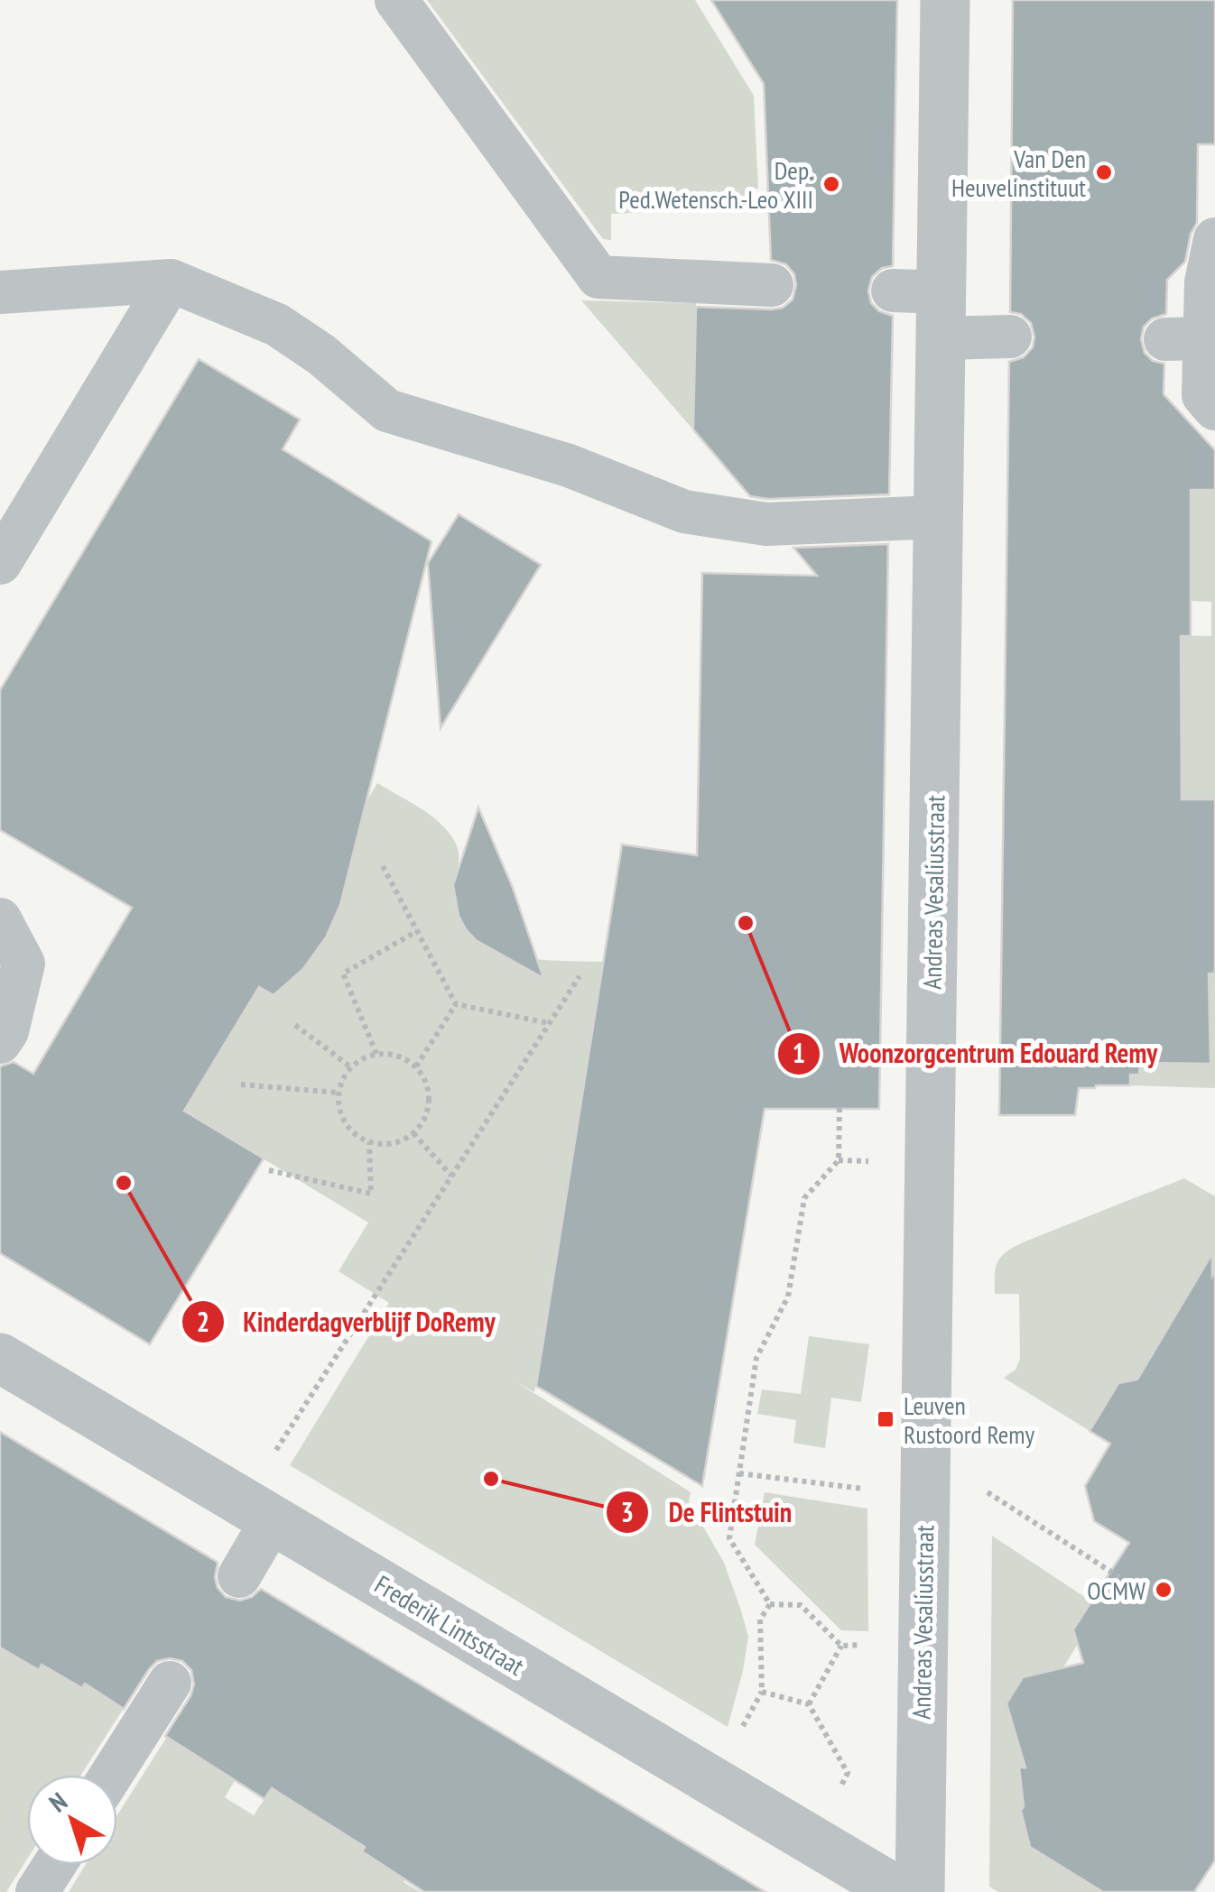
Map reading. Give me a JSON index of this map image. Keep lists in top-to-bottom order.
{
  "streets": {
    "street": ["Andreas Vesaliusstraat", "Frederik Lintsstraat"]
  },
  "places": {
    "other": [
      "Van Den Heuvelinstituut",
      "Dep. Ped.Wetensch.-Leo XIII",
      "Woonzorgcentrum Edouard Remy",
      "Kinderdagverblijf DoRemy",
      "De Flintstuin",
      "OCMW"
    ],
    "transit": ["Leuven Rustoord Remy"]
  },
  "north": "top left"
}
